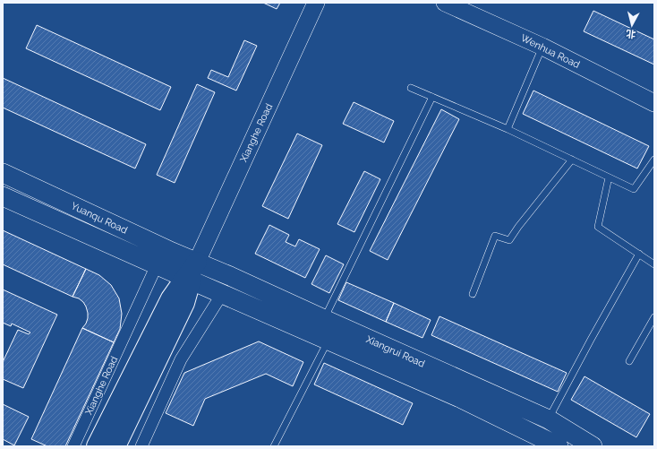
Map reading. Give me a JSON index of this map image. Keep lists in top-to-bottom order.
{
  "streets": {
    "main road": [
      "Wenhua Road",
      "Xianghe Road",
      "Yuanqu Road",
      "Xiangrui Road"
    ]
  },
  "crossings": [
    ["Xianghe Road", "Yuanqu Road"],
    ["Xianghe Road", "Xiangrui Road"],
    ["Yuanqu Road", "Xiangrui Road"]
  ],
  "north": "bottom"
}
